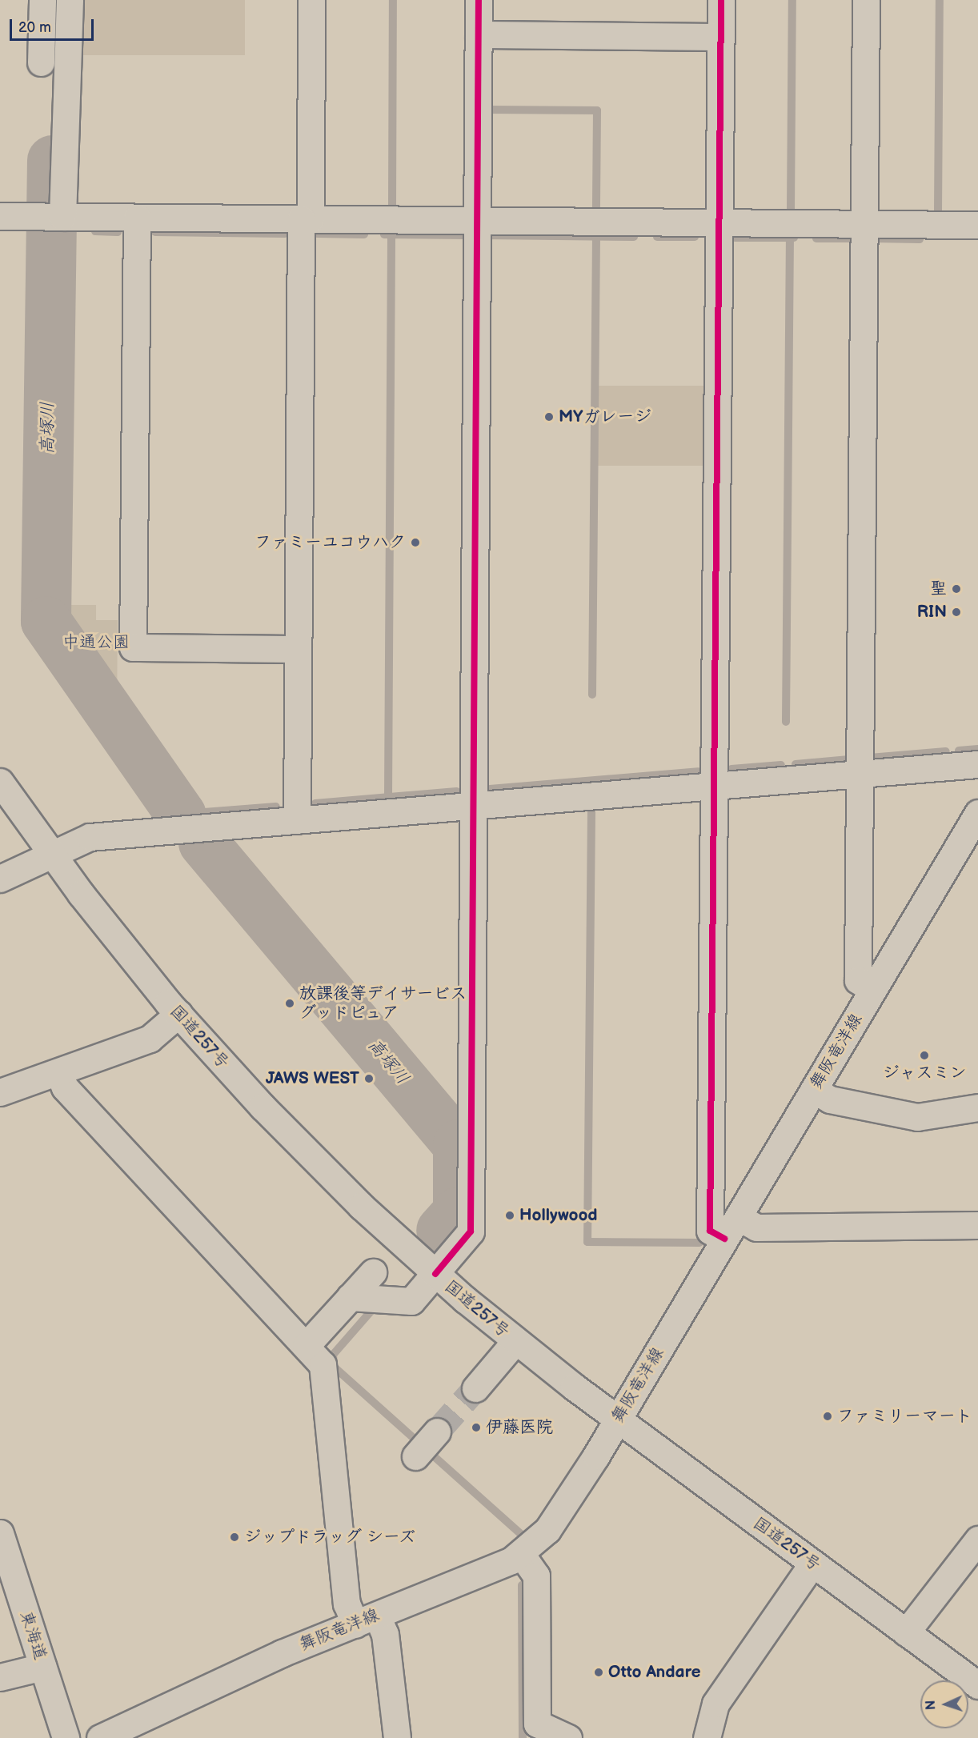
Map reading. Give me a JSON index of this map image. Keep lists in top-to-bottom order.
{
  "streets": {
    "main road": ["国道257号", "舞阪竜洋線", "東海道"]
  },
  "crossings": [
    ["国道257号", "舞阪竜洋線"]
  ],
  "water": ["高塚川"],
  "parks": ["中通公園"],
  "places": [
    "MYガレージ",
    "ファミーユコウハク",
    "聖",
    "RIN",
    "放課後等デイサービス グッドピュア",
    "ジャスミン",
    "JAWS WEST",
    "Hollywood",
    "ファミリーマート",
    "伊藤医院",
    "ジップドラッグ シーズ",
    "Otto Andare"
  ],
  "scale_bar": "20 m",
  "north": "left"
}
